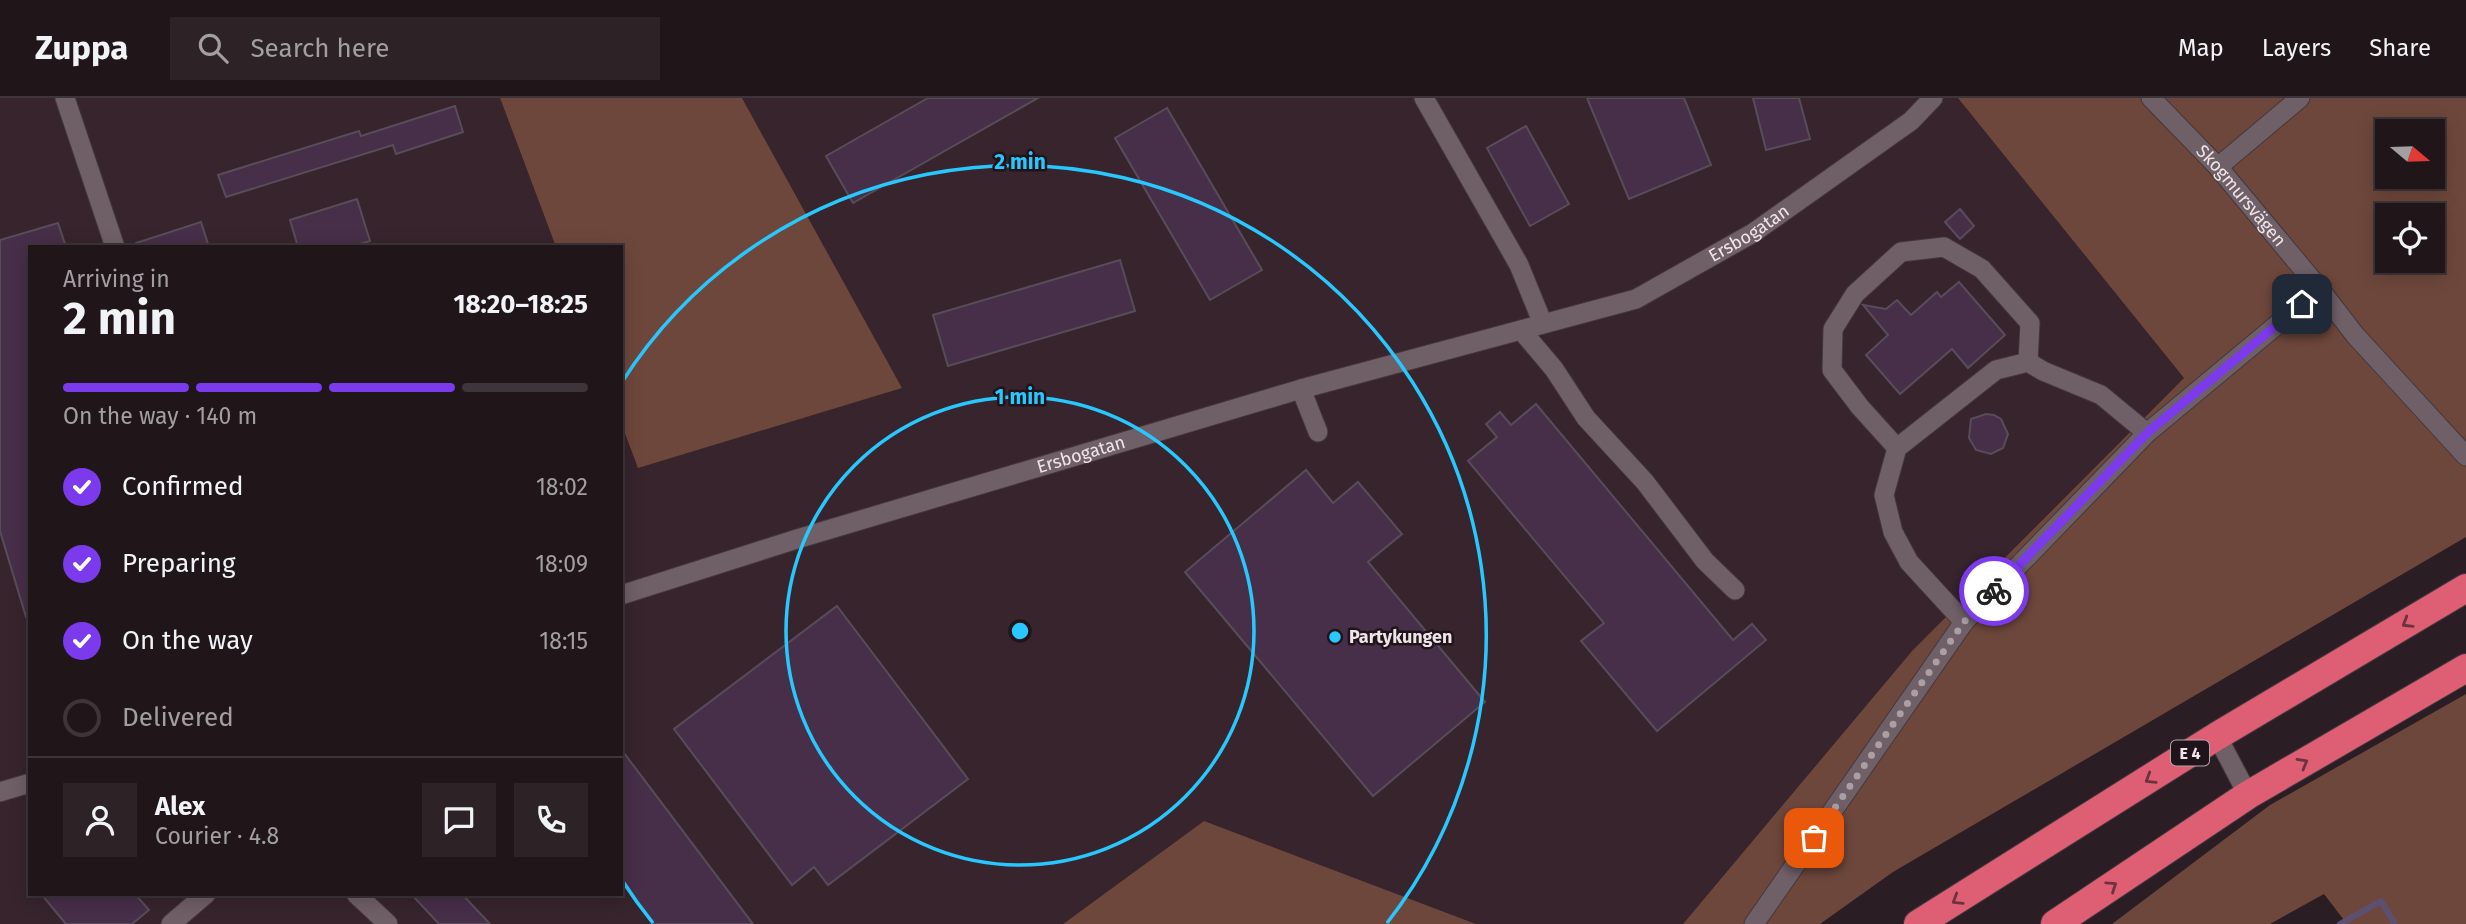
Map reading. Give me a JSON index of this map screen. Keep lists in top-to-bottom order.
{
  "streets": {
    "highway": ["E 4"],
    "street": ["Skogmursvägen", "Ersbogatan"]
  },
  "places": ["Partykungen"],
  "north": "right",
  "page": {
    "header": "Zuppa",
    "search": "Search here",
    "nav": ["Map", "Layers", "Share"],
    "heading": ["2 min", "Arriving in", "18:20–18:25"],
    "panel": ["Alex", "Courier · 4.8"],
    "bar": "On the way · 140 m",
    "list": [
      ["Confirmed", "18:02"],
      ["Preparing", "18:09"],
      ["On the way", "18:15"],
      "Delivered"
    ]
  },
  "rings": ["2 min", "1 min"]
}
